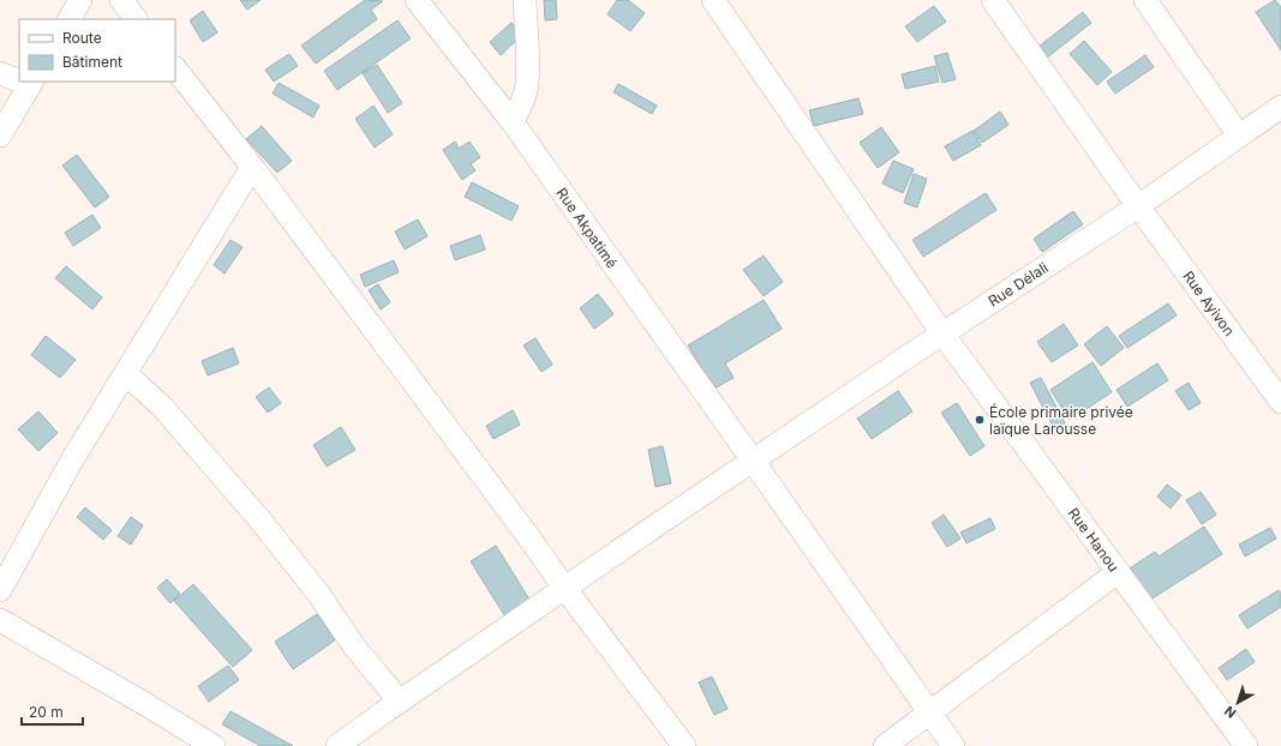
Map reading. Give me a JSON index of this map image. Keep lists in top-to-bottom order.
{
  "streets": {
    "street": [
      "Rue Akpatimé",
      "Rue Délali",
      "Rue Ayivon",
      "Rue Hanou"
    ]
  },
  "crossings": [
    ["Rue Akpatimé", "Rue Délali"],
    ["Rue Délali", "Rue Ayivon"],
    ["Rue Délali", "Rue Hanou"]
  ],
  "places": ["École primaire privée laïque Larousse"],
  "legend": ["Route", "Bâtiment"],
  "scale_bar": "20 m",
  "north": "bottom left"
}
